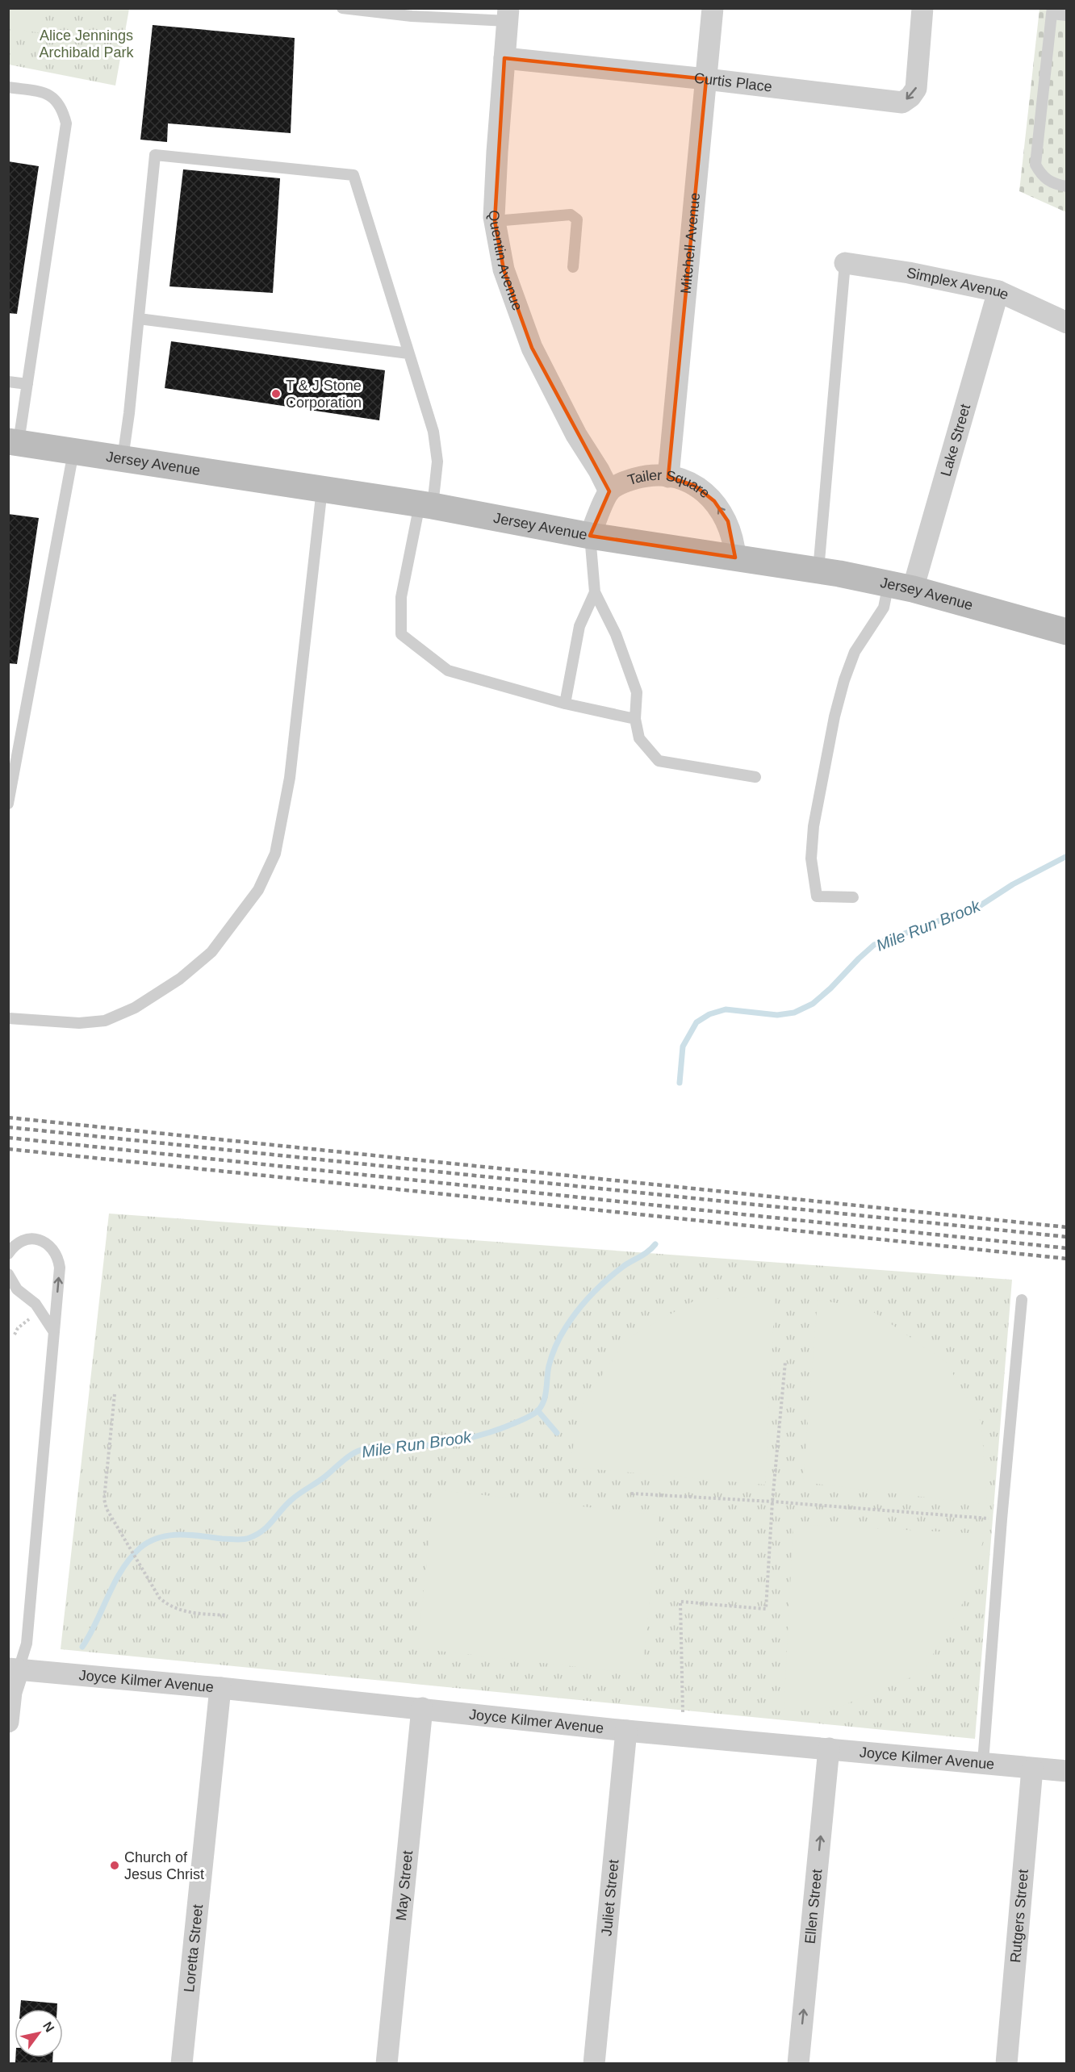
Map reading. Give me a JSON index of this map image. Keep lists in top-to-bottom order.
{
  "streets": {
    "street": [
      "Curtis Place",
      "Mitchell Avenue",
      "Quentin Avenue",
      "Simplex Avenue",
      "Lake Street",
      "Jersey Avenue",
      "Tailer Square",
      "Joyce Kilmer Avenue",
      "May Street",
      "Juliet Street",
      "Ellen Street",
      "Rutgers Street",
      "Loretta Street"
    ]
  },
  "crossings": [
    ["Curtis Place", "Mitchell Avenue"],
    ["Curtis Place", "Quentin Avenue"],
    ["Mitchell Avenue", "Tailer Square"],
    ["Quentin Avenue", "Tailer Square"],
    ["Simplex Avenue", "Lake Street"],
    ["Lake Street", "Jersey Avenue"],
    ["Jersey Avenue", "Tailer Square"],
    ["Joyce Kilmer Avenue", "May Street"],
    ["Joyce Kilmer Avenue", "Juliet Street"],
    ["Joyce Kilmer Avenue", "Ellen Street"],
    ["Joyce Kilmer Avenue", "Rutgers Street"],
    ["Joyce Kilmer Avenue", "Loretta Street"]
  ],
  "one_way": ["Tailer Square", "Ellen Street"],
  "water": ["Mile Run Brook"],
  "parks": ["Alice Jennings Archibald Park"],
  "places": ["T & J Stone Corporation", "Church of Jesus Christ"],
  "north": "top right"
}
